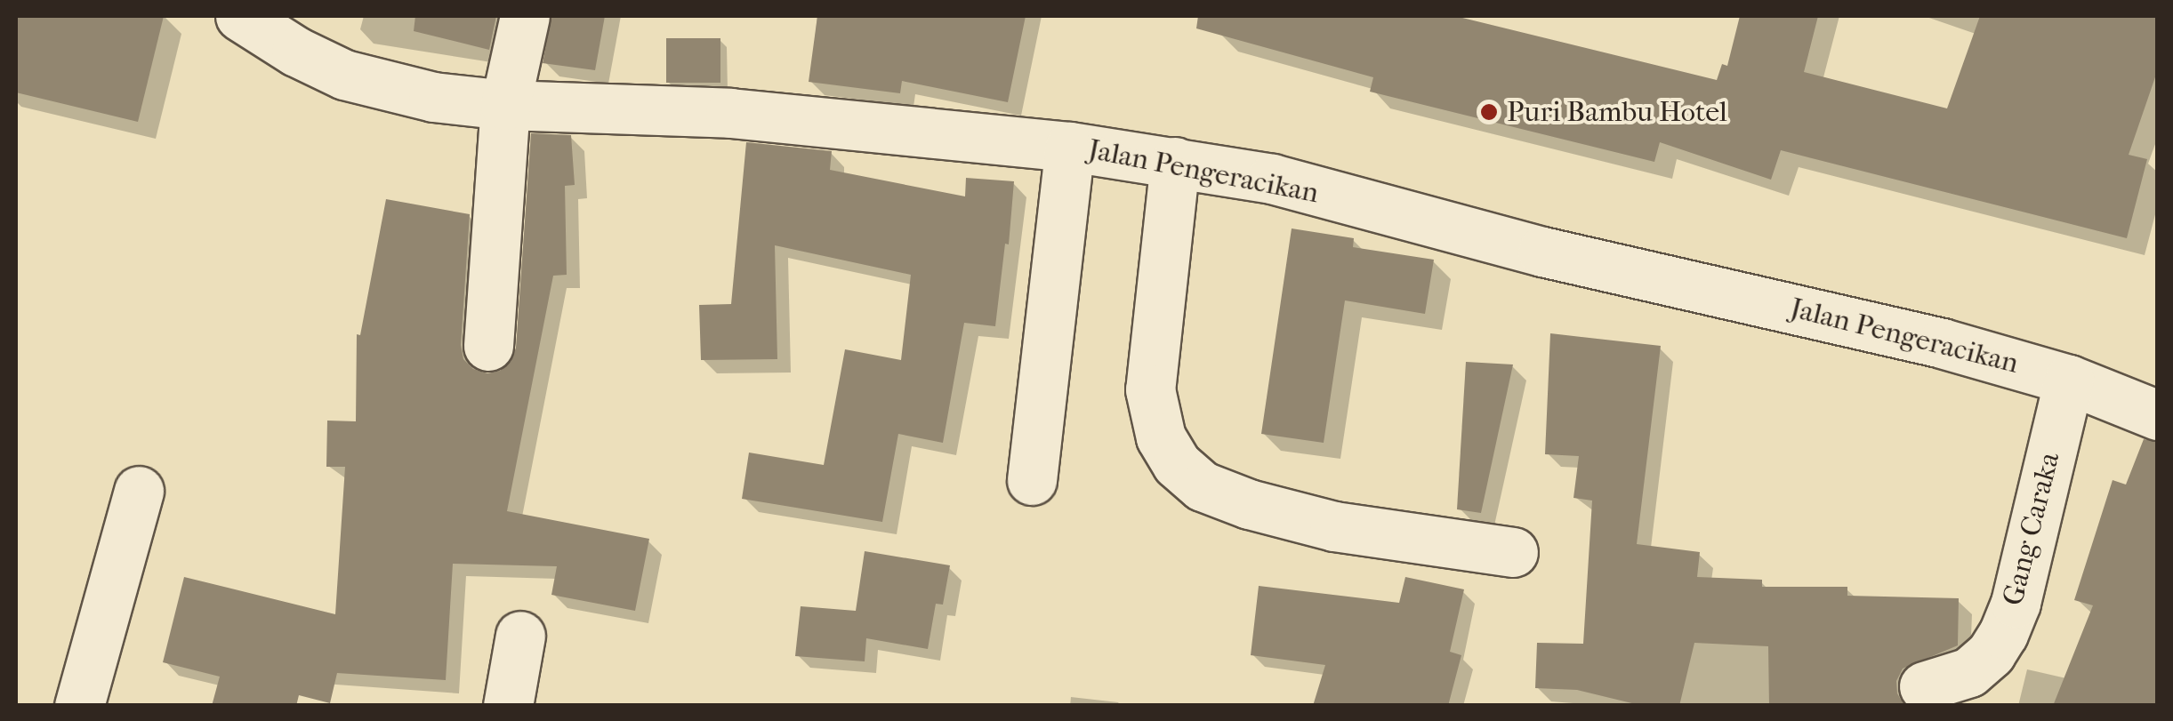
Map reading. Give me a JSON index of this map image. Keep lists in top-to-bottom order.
{
  "streets": {
    "street": ["Jalan Pengeracikan", "Gang Caraka"]
  },
  "crossings": [
    ["Jalan Pengeracikan", "Gang Caraka"]
  ],
  "places": ["Puri Bambu Hotel"]
}
